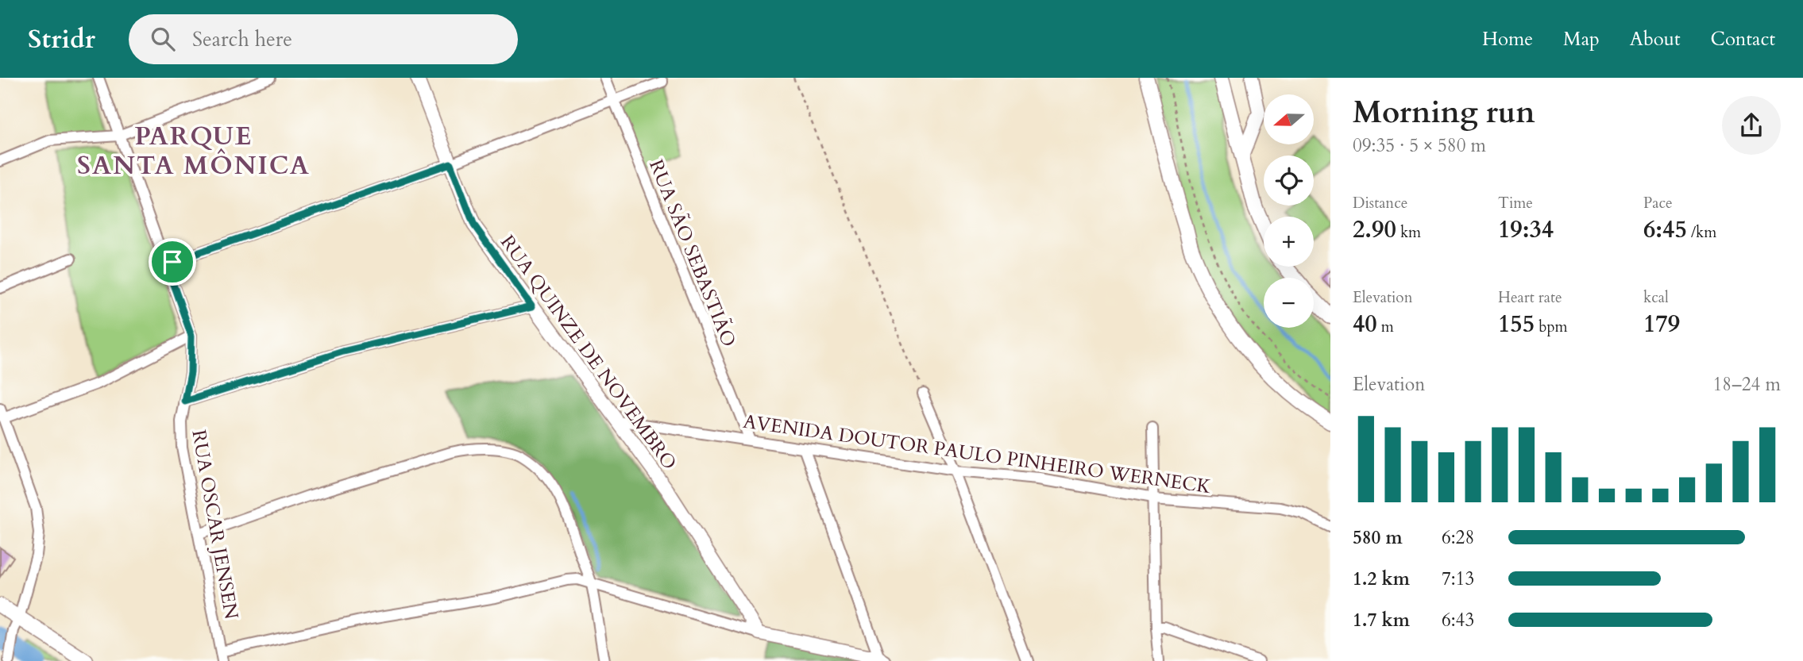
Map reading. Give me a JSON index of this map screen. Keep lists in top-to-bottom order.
{
  "streets": {
    "main road": ["RUA QUINZE DE NOVEMBRO"],
    "street": ["RUA SÃO SEBASTIÃO", "AVENIDA DOUTOR PAULO PINHEIRO WERNECK", "RUA OSCAR JENSEN"]
  },
  "crossings": [
    ["RUA SÃO SEBASTIÃO", "AVENIDA DOUTOR PAULO PINHEIRO WERNECK"],
    ["RUA QUINZE DE NOVEMBRO", "AVENIDA DOUTOR PAULO PINHEIRO WERNECK"]
  ],
  "districts": ["PARQUE SANTA MÔNICA"],
  "north": "left",
  "page": {
    "header": "Stridr",
    "search": "Search here",
    "nav": [
      "Home",
      "Map",
      "About",
      "Contact"
    ],
    "heading": ["Morning run", "09:35 · 5 × 580 m"],
    "map_buttons": ["+", "−"],
    "stats": [
      ["Distance", "2.90 km"],
      ["Time", "19:34"],
      ["Pace", "6:45 /km"],
      ["Elevation", "40 m"],
      ["Heart rate", "155 bpm"],
      ["kcal", "179"]
    ],
    "chart": ["Elevation", "18–24 m"],
    "list": [
      {
        "name": "580 m",
        "note": "6:28"
      },
      {
        "name": "1.2 km",
        "note": "7:13"
      },
      {
        "name": "1.7 km",
        "note": "6:43"
      }
    ]
  }
}
